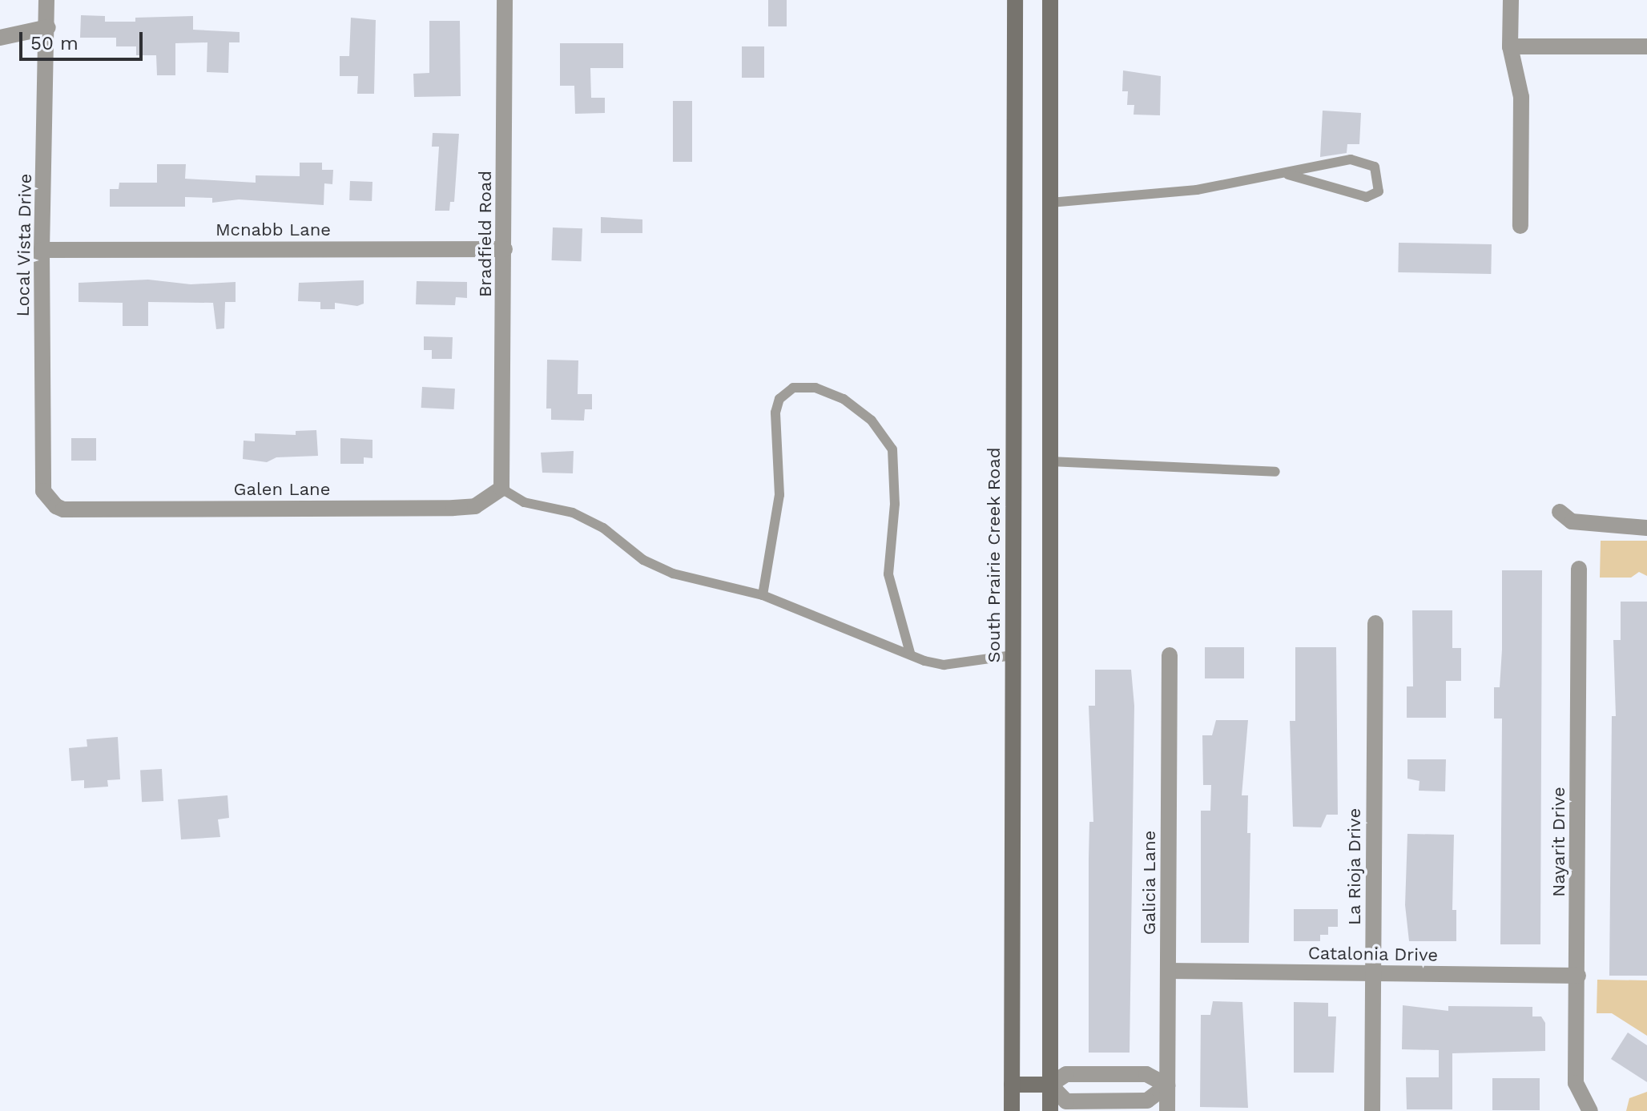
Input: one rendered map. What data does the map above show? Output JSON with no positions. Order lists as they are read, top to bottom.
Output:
{
  "streets": {
    "main road": ["South Prairie Creek Road"],
    "street": [
      "Mcnabb Lane",
      "Bradfield Road",
      "Local Vista Drive",
      "Galen Lane",
      "Nayarit Drive",
      "La Rioja Drive",
      "Galicia Lane",
      "Catalonia Drive"
    ]
  },
  "crossings": [
    ["Mcnabb Lane", "Bradfield Road"],
    ["Mcnabb Lane", "Local Vista Drive"],
    ["Bradfield Road", "Galen Lane"],
    ["Local Vista Drive", "Galen Lane"],
    ["Nayarit Drive", "Catalonia Drive"],
    ["La Rioja Drive", "Catalonia Drive"],
    ["Galicia Lane", "Catalonia Drive"]
  ],
  "scale_bar": "50 m"
}
